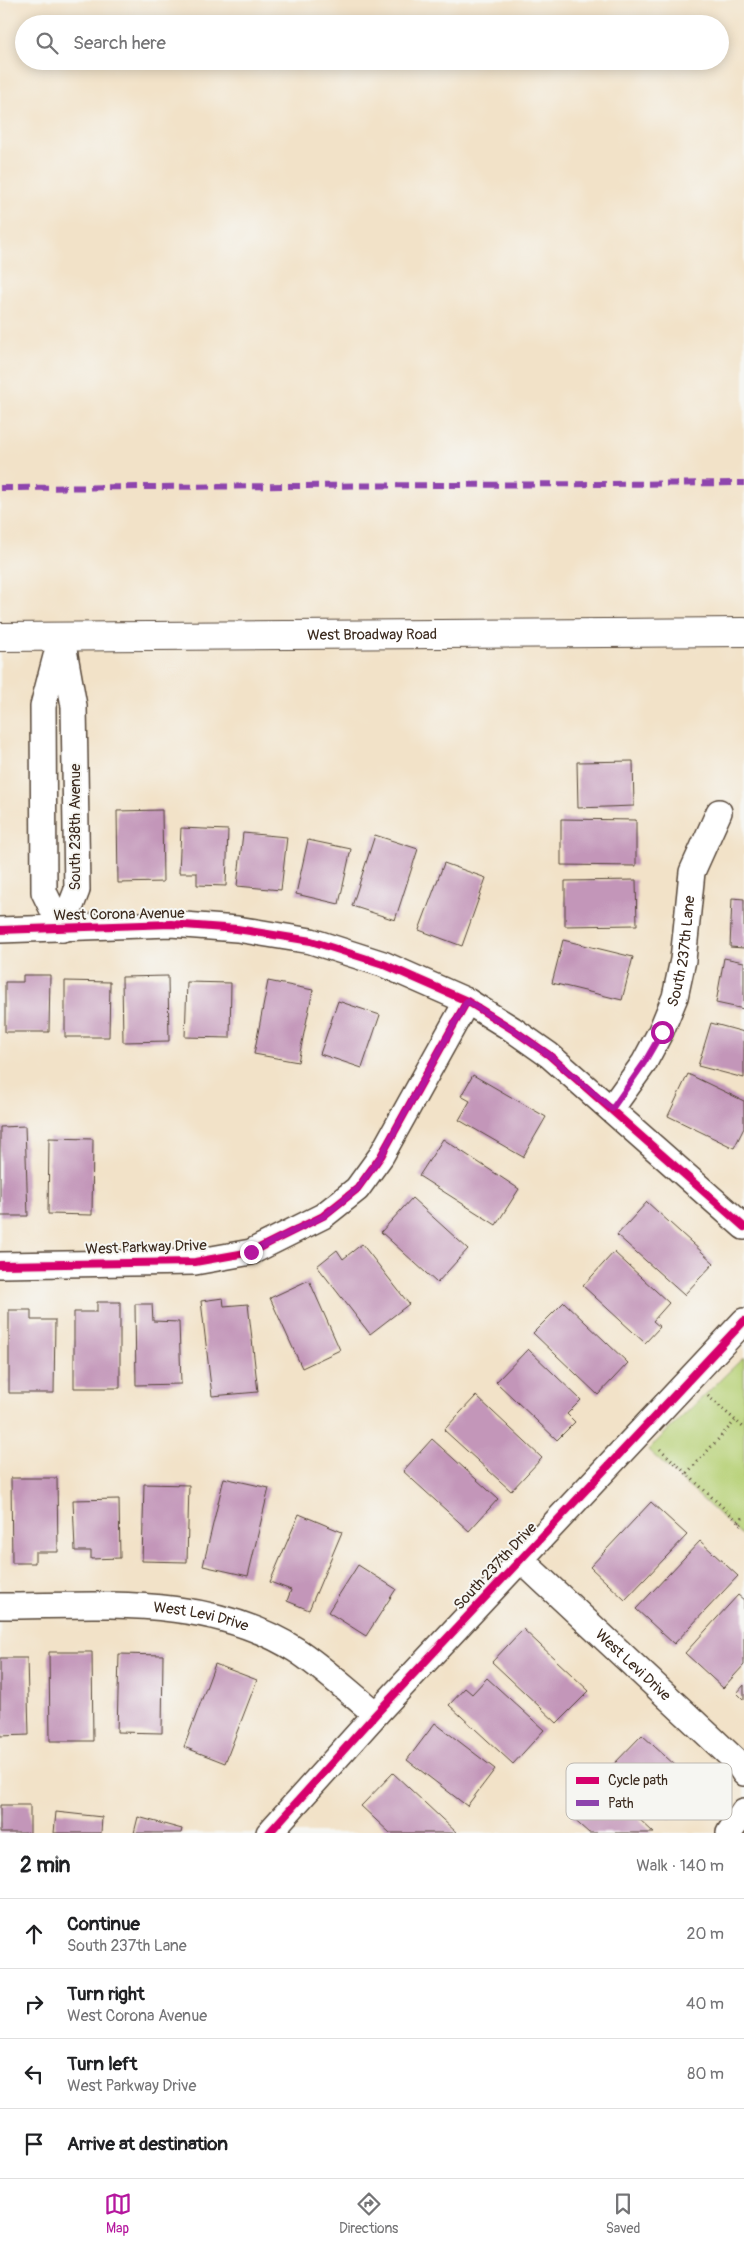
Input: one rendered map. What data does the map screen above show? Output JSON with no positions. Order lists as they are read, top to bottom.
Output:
{
  "streets": {
    "main road": ["West Broadway Road"],
    "street": [
      "South 238th Avenue",
      "West Corona Avenue",
      "South 237th Lane",
      "West Parkway Drive",
      "South 237th Drive",
      "West Levi Drive"
    ]
  },
  "crossings": [
    ["West Broadway Road", "South 238th Avenue"],
    ["South 238th Avenue", "West Corona Avenue"],
    ["West Corona Avenue", "South 237th Lane"],
    ["West Corona Avenue", "West Parkway Drive"],
    ["South 237th Drive", "West Levi Drive"]
  ],
  "legend": ["Cycle path", "Path"],
  "page": {
    "search": "Search here",
    "heading": ["2 min", "Walk · 140 m"],
    "list": [
      ["Continue", "South 237th Lane", "20 m"],
      ["Turn right", "West Corona Avenue", "40 m"],
      ["Turn left", "West Parkway Drive", "80 m"],
      "Arrive at destination"
    ],
    "nav": ["Map", "Directions", "Saved"]
  }
}
